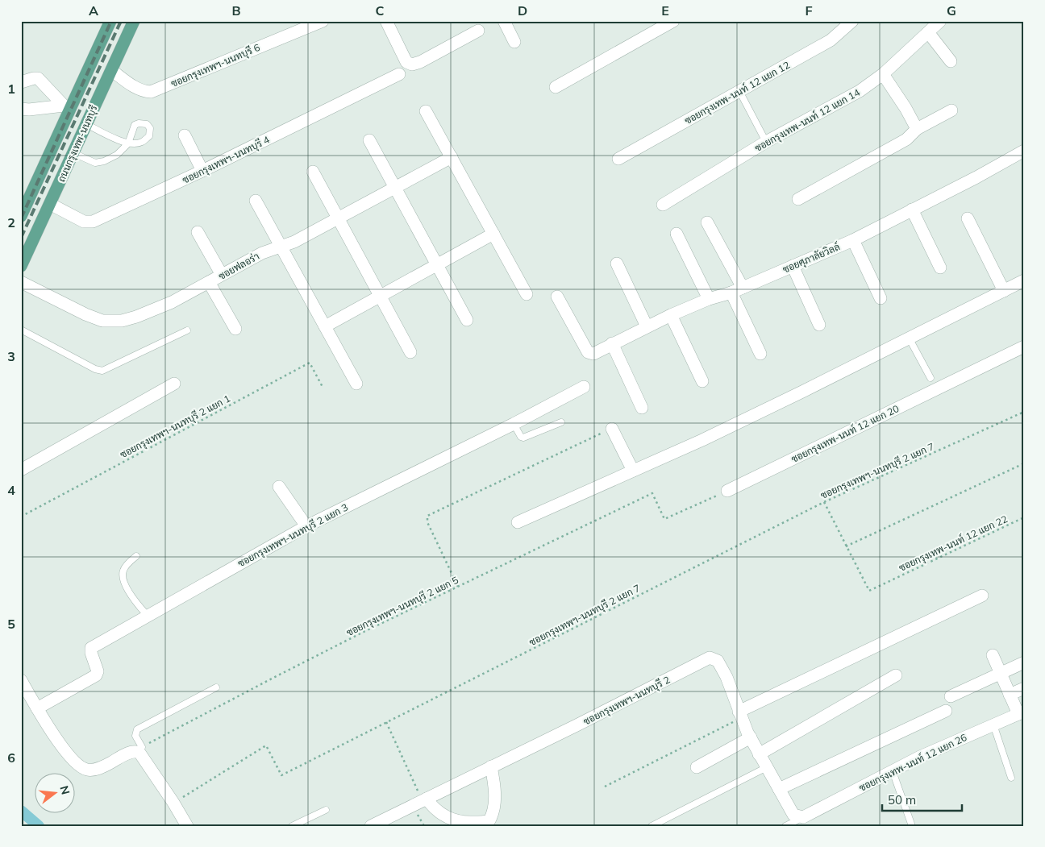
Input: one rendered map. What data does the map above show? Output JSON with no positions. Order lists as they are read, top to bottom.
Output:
{
  "streets": {
    "main road": ["ถนนกรุงเทพ-นนทบุรี"],
    "street": [
      "ซอยกรุงเทพฯ-นนทบุรี 6",
      "ซอยกรุงเทพ-นนท์ 12 แยก 12",
      "ซอยกรุงเทพ-นนท์ 12 แยก 14",
      "ซอยกรุงเทพฯ-นนทบุรี 4",
      "ซอยศุภาลัยวิลล์",
      "ซอยฟลอร่า",
      "ซอยกรุงเทพ-นนท์ 12 แยก 20",
      "ซอยกรุงเทพฯ-นนทบุรี 2 แยก 3",
      "ซอยกรุงเทพฯ-นนทบุรี 2",
      "ซอยกรุงเทพ-นนท์ 12 แยก 26"
    ],
    "path": [
      "ซอยกรุงเทพฯ-นนทบุรี 2 แยก 1",
      "ซอยกรุงเทพฯ-นนทบุรี 2 แยก 7",
      "ซอยกรุงเทพ-นนท์ 12 แยก 22",
      "ซอยกรุงเทพฯ-นนทบุรี 2 แยก 5"
    ]
  },
  "crossings": [
    ["ซอยกรุงเทพฯ-นนทบุรี 6", "ถนนกรุงเทพ-นนทบุรี"],
    ["ถนนกรุงเทพ-นนทบุรี", "ซอยกรุงเทพฯ-นนทบุรี 4"],
    ["ซอยกรุงเทพ-นนท์ 12 แยก 20", "ซอยกรุงเทพฯ-นนทบุรี 2 แยก 5"],
    ["ซอยกรุงเทพฯ-นนทบุรี 2", "ซอยกรุงเทพ-นนท์ 12 แยก 26"]
  ],
  "scale_bar": "50 m",
  "north": "right",
  "grid": {
    "columns": [
      "A",
      "B",
      "C",
      "D",
      "E",
      "F",
      "G"
    ],
    "rows": [
      "1",
      "2",
      "3",
      "4",
      "5",
      "6"
    ]
  }
}
